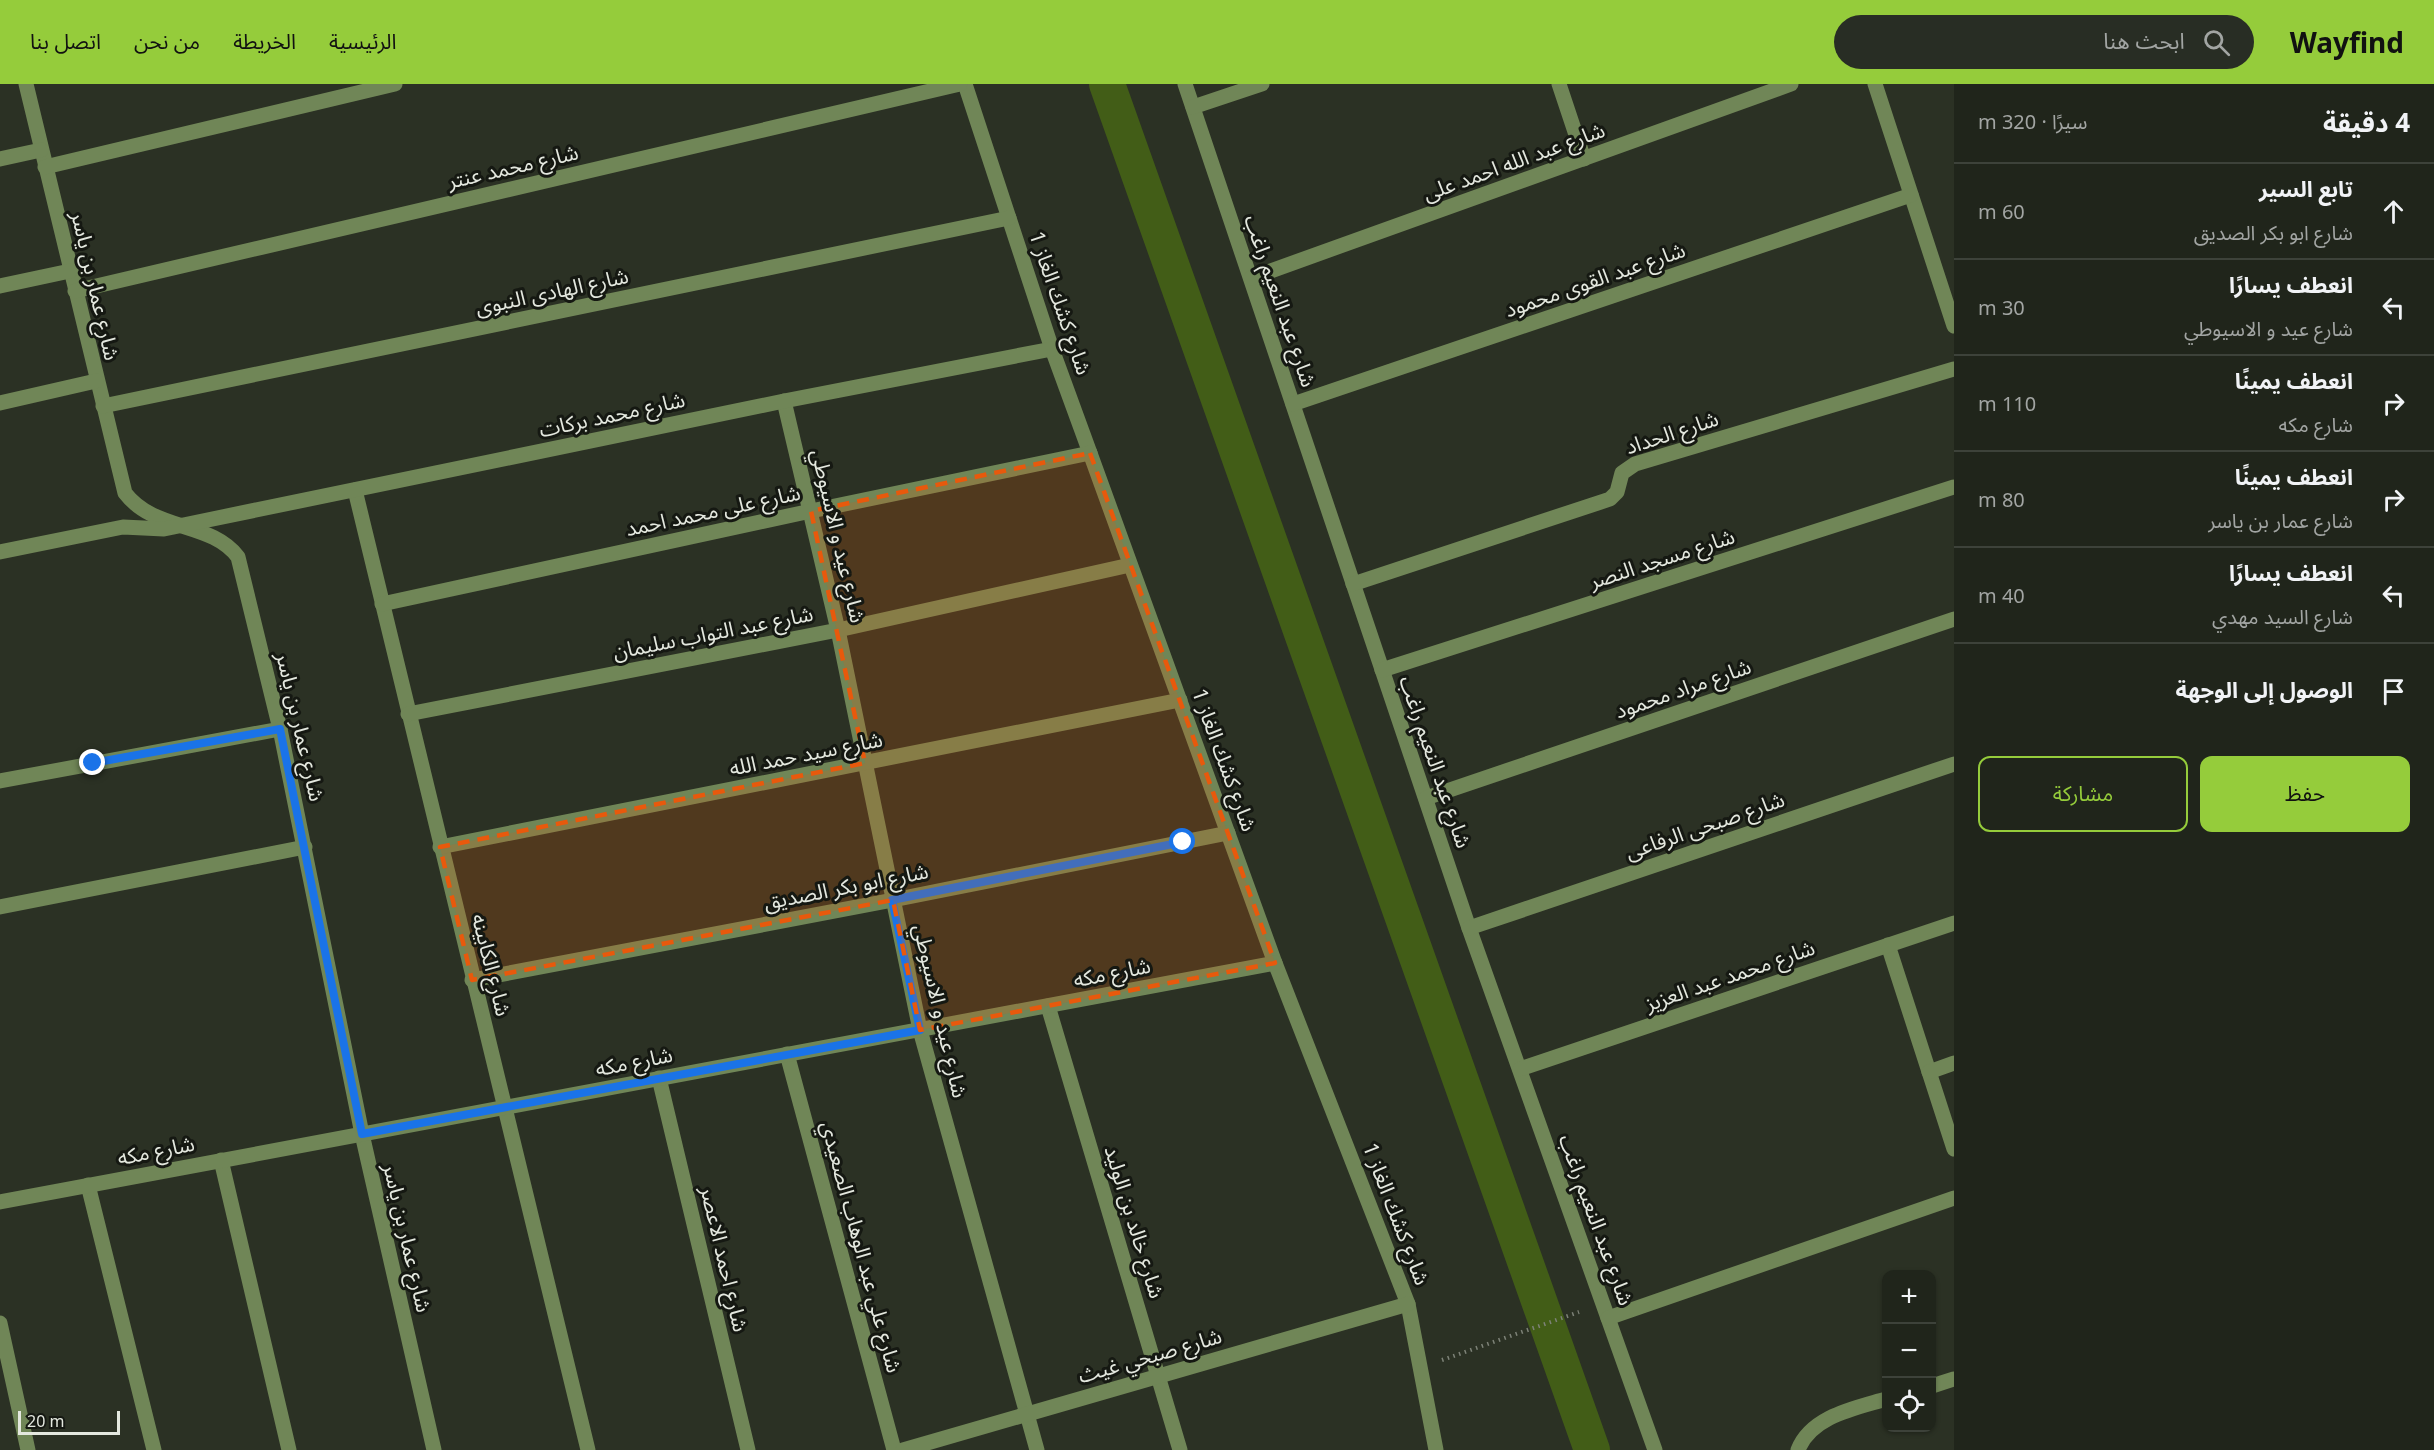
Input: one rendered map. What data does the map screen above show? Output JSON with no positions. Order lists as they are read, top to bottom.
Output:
{
  "streets": {
    "street": [
      "شارع عبد الله احمد على",
      "شارع محمد عنتر",
      "شارع عبد القوى محمود",
      "شارع عمار بن ياسر",
      "شارع الهادى النبوى",
      "شارع عبد النعيم راغب",
      "شارع كشك الغاز 1",
      "شارع محمد بركات",
      "شارع الحداد",
      "شارع على محمد احمد",
      "شارع عيد و الاسيوطي",
      "شارع مسجد النصر",
      "شارع عبد التواب سليمان",
      "شارع مراد محمود",
      "شارع سيد حمد الله",
      "شارع صبحى الرفاعى",
      "شارع ابو بكر الصديق",
      "شارع الكابينه",
      "شارع مكه",
      "شارع محمد عبد العزيز",
      "شارع خالد بن الوليد",
      "شارع علي عبد الوهاب الصعيدي",
      "شارع احمد الاعصر",
      "شارع صبحي غيث"
    ]
  },
  "crossings": [
    ["شارع عبد الله احمد على", "شارع عبد النعيم راغب"],
    ["شارع محمد عنتر", "شارع عمار بن ياسر"],
    ["شارع عبد القوى محمود", "شارع عبد النعيم راغب"],
    ["شارع عمار بن ياسر", "شارع الهادى النبوى"],
    ["شارع عمار بن ياسر", "شارع محمد بركات"],
    ["شارع عمار بن ياسر", "شارع مكه"],
    ["شارع الهادى النبوى", "شارع كشك الغاز 1"],
    ["شارع عبد النعيم راغب", "شارع الحداد"],
    ["شارع عبد النعيم راغب", "شارع مسجد النصر"],
    ["شارع عبد النعيم راغب", "شارع مراد محمود"],
    ["شارع عبد النعيم راغب", "شارع صبحى الرفاعى"],
    ["شارع عبد النعيم راغب", "شارع محمد عبد العزيز"],
    ["شارع كشك الغاز 1", "شارع محمد بركات"],
    ["شارع كشك الغاز 1", "شارع على محمد احمد"],
    ["شارع كشك الغاز 1", "شارع عبد التواب سليمان"],
    ["شارع كشك الغاز 1", "شارع سيد حمد الله"],
    ["شارع كشك الغاز 1", "شارع ابو بكر الصديق"],
    ["شارع كشك الغاز 1", "شارع مكه"],
    ["شارع كشك الغاز 1", "شارع صبحي غيث"],
    ["شارع محمد بركات", "شارع عيد و الاسيوطي"],
    ["شارع محمد بركات", "شارع الكابينه"],
    ["شارع على محمد احمد", "شارع عيد و الاسيوطي"],
    ["شارع على محمد احمد", "شارع الكابينه"],
    ["شارع عيد و الاسيوطي", "شارع عبد التواب سليمان"],
    ["شارع عيد و الاسيوطي", "شارع سيد حمد الله"],
    ["شارع عيد و الاسيوطي", "شارع ابو بكر الصديق"],
    ["شارع عيد و الاسيوطي", "شارع مكه"],
    ["شارع عيد و الاسيوطي", "شارع صبحي غيث"],
    ["شارع عبد التواب سليمان", "شارع الكابينه"],
    ["شارع سيد حمد الله", "شارع الكابينه"],
    ["شارع ابو بكر الصديق", "شارع الكابينه"],
    ["شارع الكابينه", "شارع مكه"],
    ["شارع مكه", "شارع خالد بن الوليد"],
    ["شارع مكه", "شارع علي عبد الوهاب الصعيدي"],
    ["شارع مكه", "شارع احمد الاعصر"],
    ["شارع خالد بن الوليد", "شارع صبحي غيث"]
  ],
  "scale_bar": "20 m",
  "page": {
    "header": "Wayfind",
    "search": "ابحث هنا",
    "nav": [
      "الرئيسية",
      "الخريطة",
      "من نحن",
      "اتصل بنا"
    ],
    "heading": ["4 دقيقة", "سيرًا · 320 m"],
    "list": [
      ["تابع السير", "شارع ابو بكر الصديق", "60 m"],
      ["انعطف يسارًا", "شارع عيد و الاسيوطي", "30 m"],
      ["انعطف يمينًا", "شارع مكه", "110 m"],
      ["انعطف يمينًا", "شارع عمار بن ياسر", "80 m"],
      ["انعطف يسارًا", "شارع السيد مهدي", "40 m"],
      "الوصول إلى الوجهة"
    ],
    "buttons": ["حفظ", "مشاركة"],
    "map_buttons": ["+", "−"],
    "scale": "20 m"
  }
}
